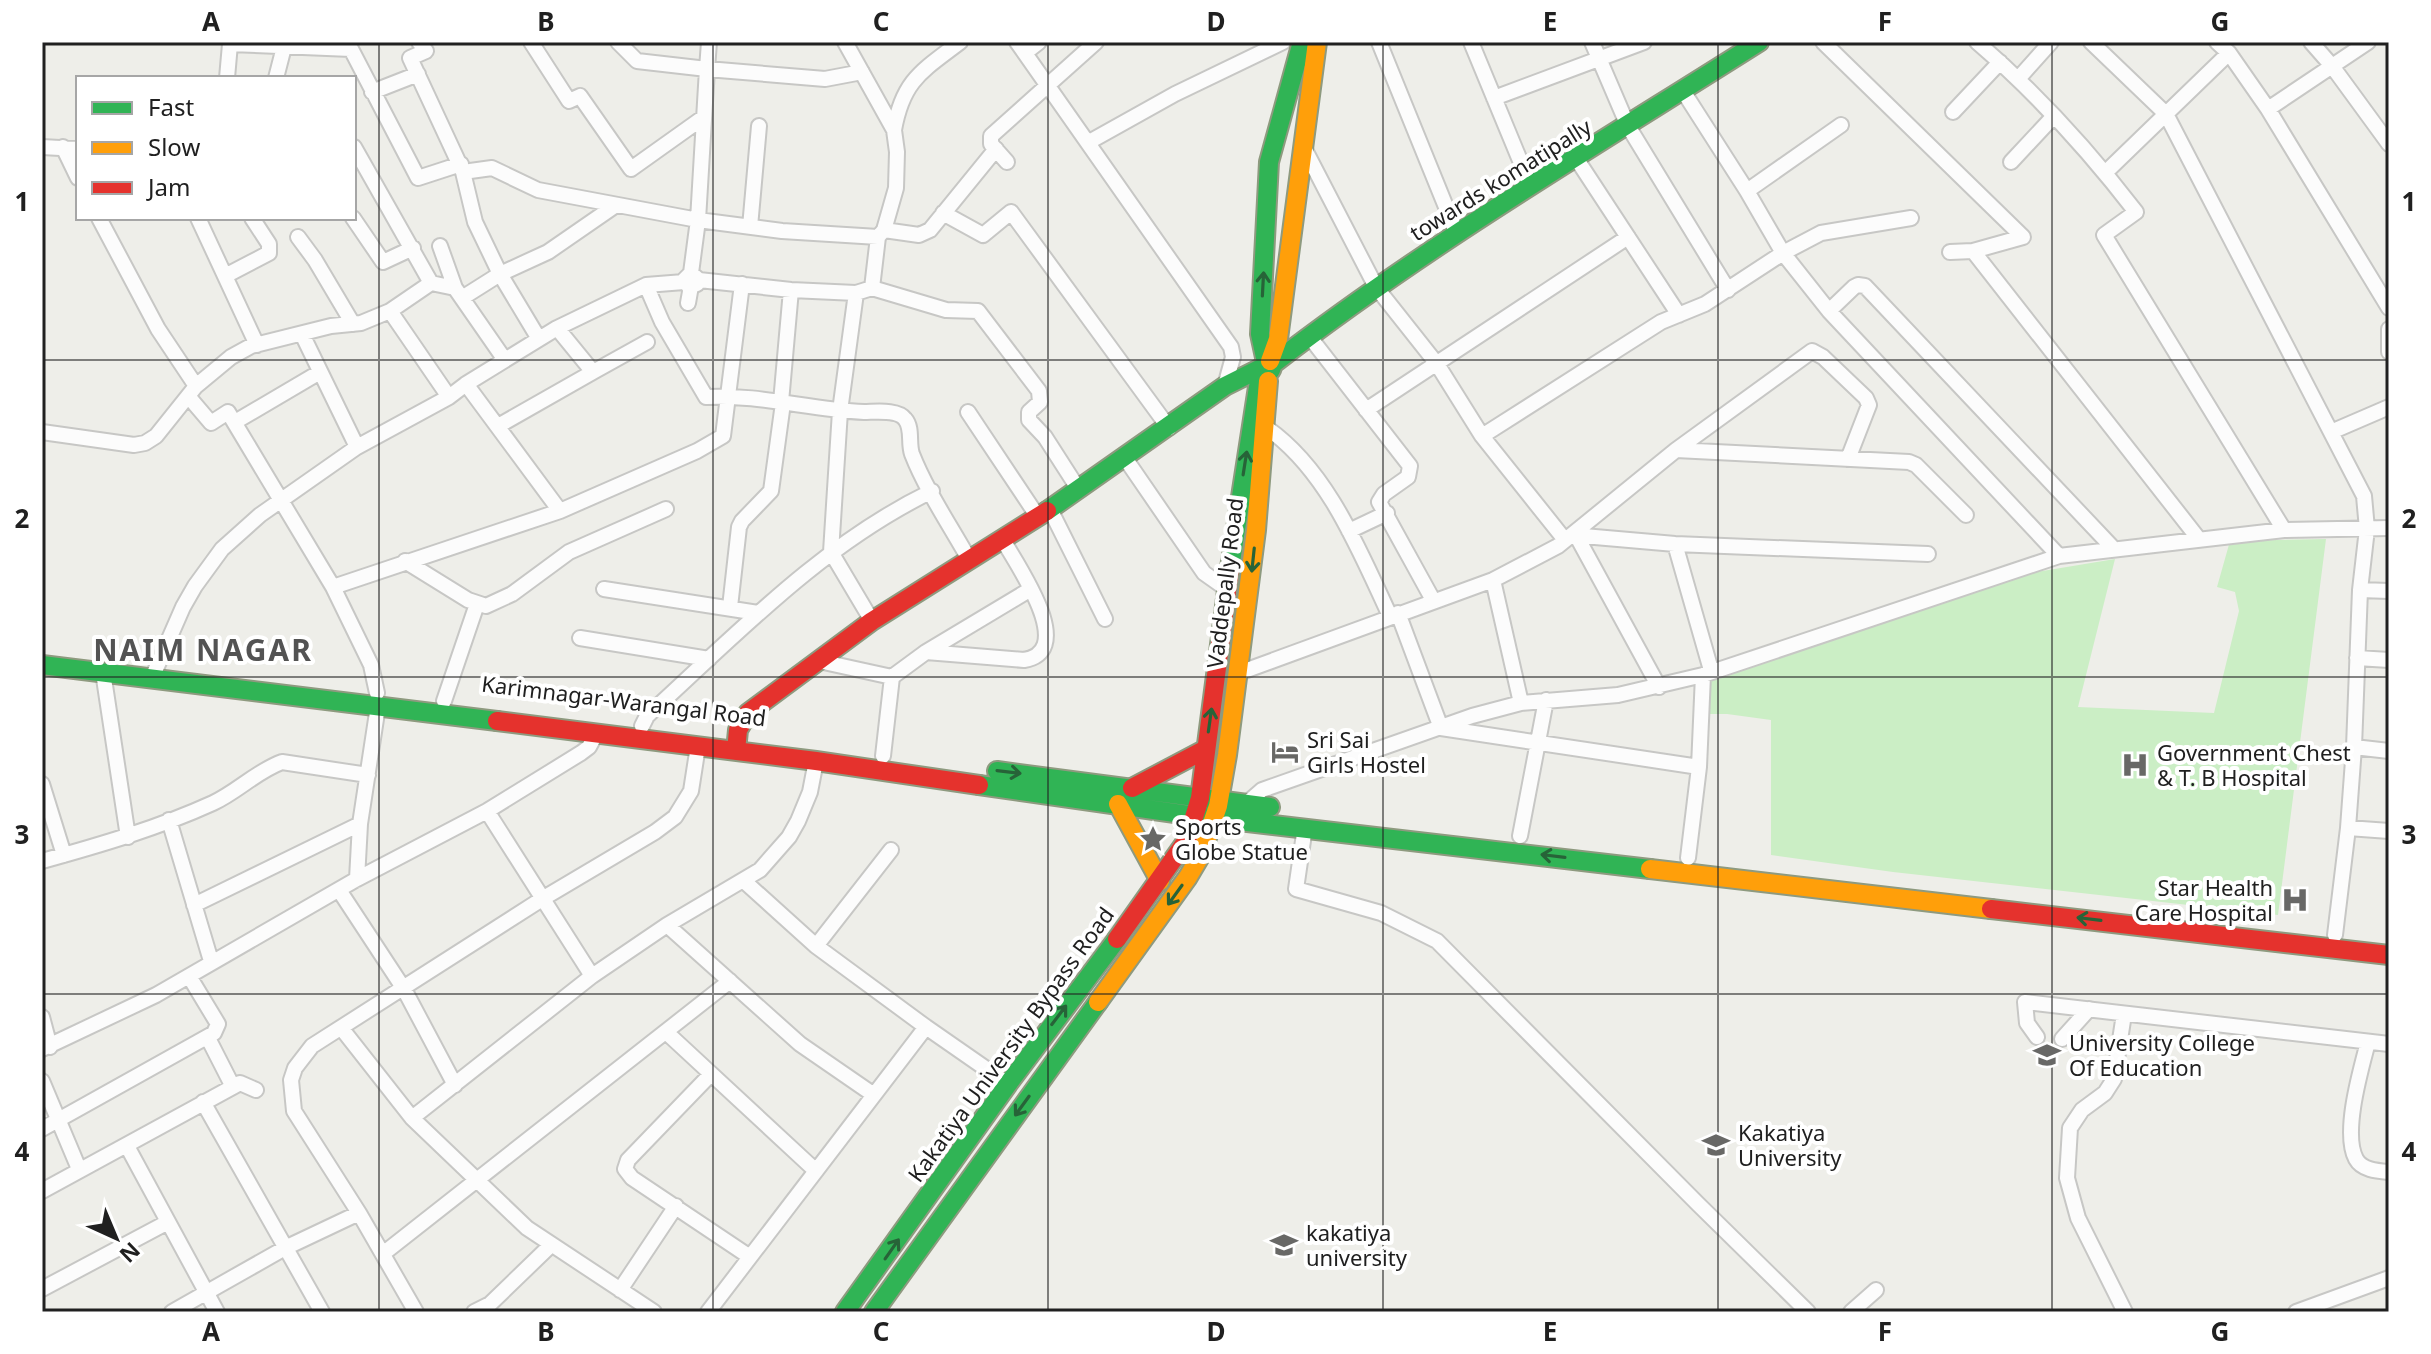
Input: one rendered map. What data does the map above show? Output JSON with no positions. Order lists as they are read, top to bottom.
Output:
{
  "streets": {
    "main road": [
      "towards komatipally",
      "Vaddepally Road",
      "Karimnagar-Warangal Road",
      "Kakatiya University Bypass Road"
    ]
  },
  "crossings": [
    ["towards komatipally", "Vaddepally Road"],
    ["towards komatipally", "Karimnagar-Warangal Road"],
    ["Vaddepally Road", "Karimnagar-Warangal Road"],
    ["Vaddepally Road", "Kakatiya University Bypass Road"],
    ["Karimnagar-Warangal Road", "Kakatiya University Bypass Road"]
  ],
  "districts": ["NAIM NAGAR"],
  "places": {
    "hotel": ["Sri Sai Girls Hostel"],
    "hospital": ["Government Chest & T. B Hospital", "Star Health Care Hospital"],
    "place": ["Sports Globe Statue"],
    "school or university": ["University College Of Education", "Kakatiya University", "kakatiya university"]
  },
  "legend": ["Fast", "Slow", "Jam"],
  "north": "bottom right",
  "grid": {
    "columns": [
      "A",
      "B",
      "C",
      "D",
      "E",
      "F",
      "G"
    ],
    "rows": [
      "1",
      "2",
      "3",
      "4"
    ]
  }
}
